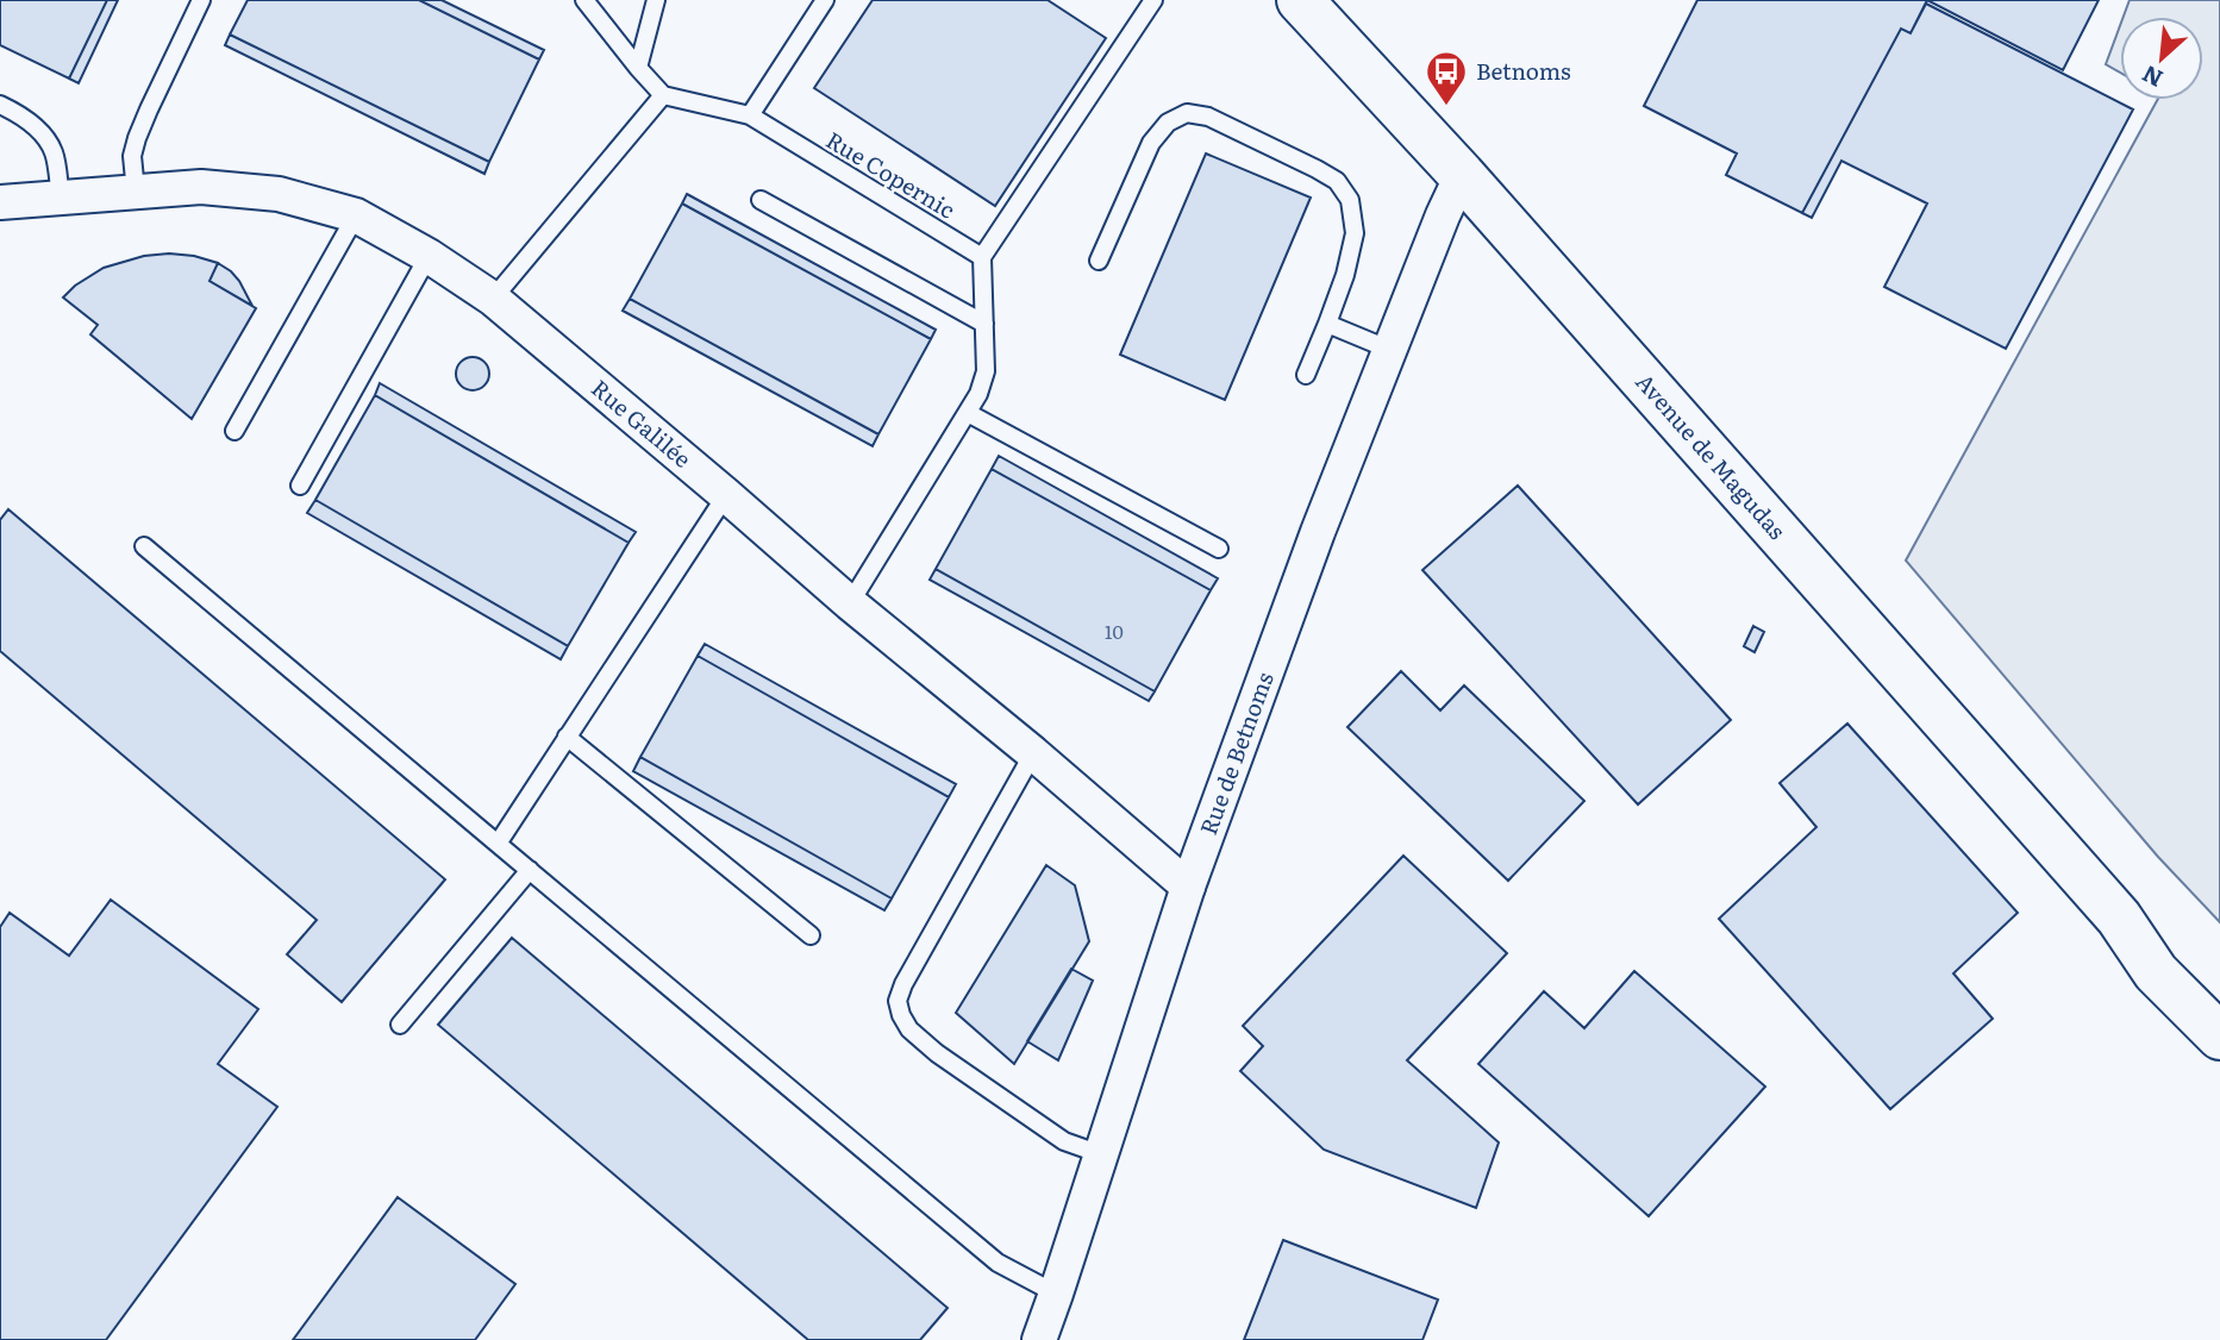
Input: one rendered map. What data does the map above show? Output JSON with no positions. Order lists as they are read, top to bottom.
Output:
{
  "streets": {
    "main road": ["Avenue de Magudas"],
    "street": ["Rue Galilée", "Rue de Betnoms"],
    "lane": ["Rue Copernic"]
  },
  "crossings": [
    ["Rue Galilée", "Rue de Betnoms"],
    ["Avenue de Magudas", "Rue de Betnoms"]
  ],
  "places": {
    "bus stop": ["Betnoms"]
  },
  "house_numbers": ["10"],
  "north": "bottom left"
}
